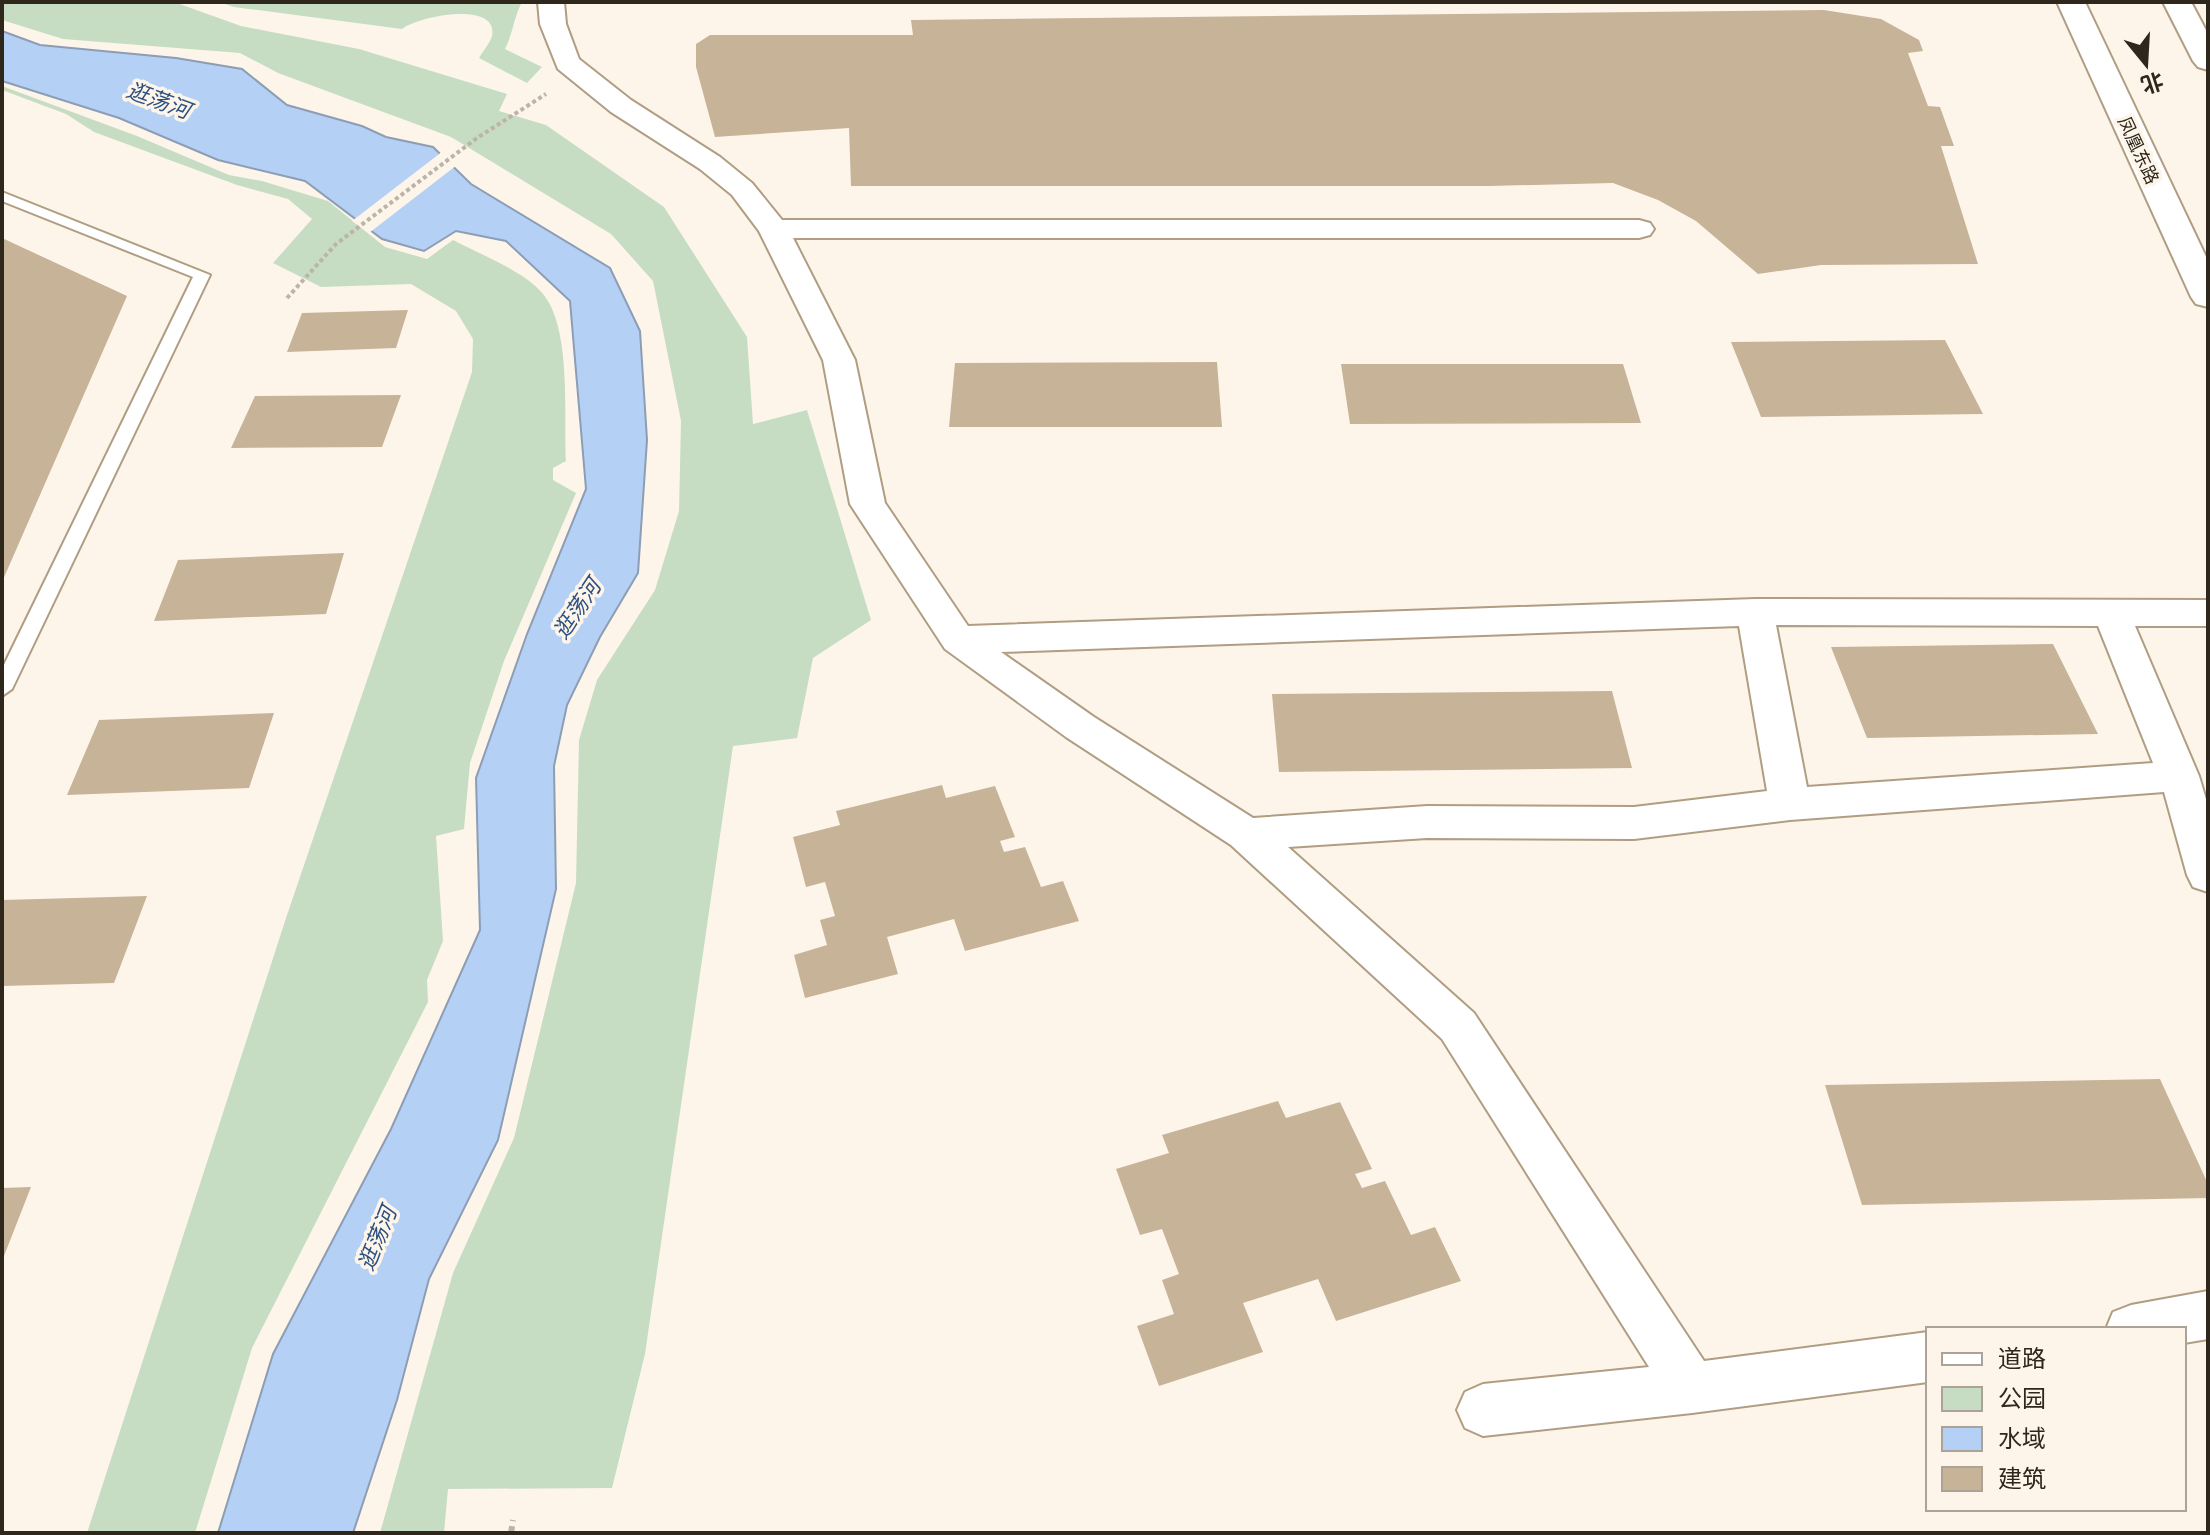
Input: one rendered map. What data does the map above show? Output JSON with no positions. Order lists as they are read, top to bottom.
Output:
{
  "streets": {
    "street": ["凤凰东路"]
  },
  "water": ["逛荡河"],
  "legend": [
    "道路",
    "公园",
    "水域",
    "建筑"
  ],
  "north": "bottom"
}
